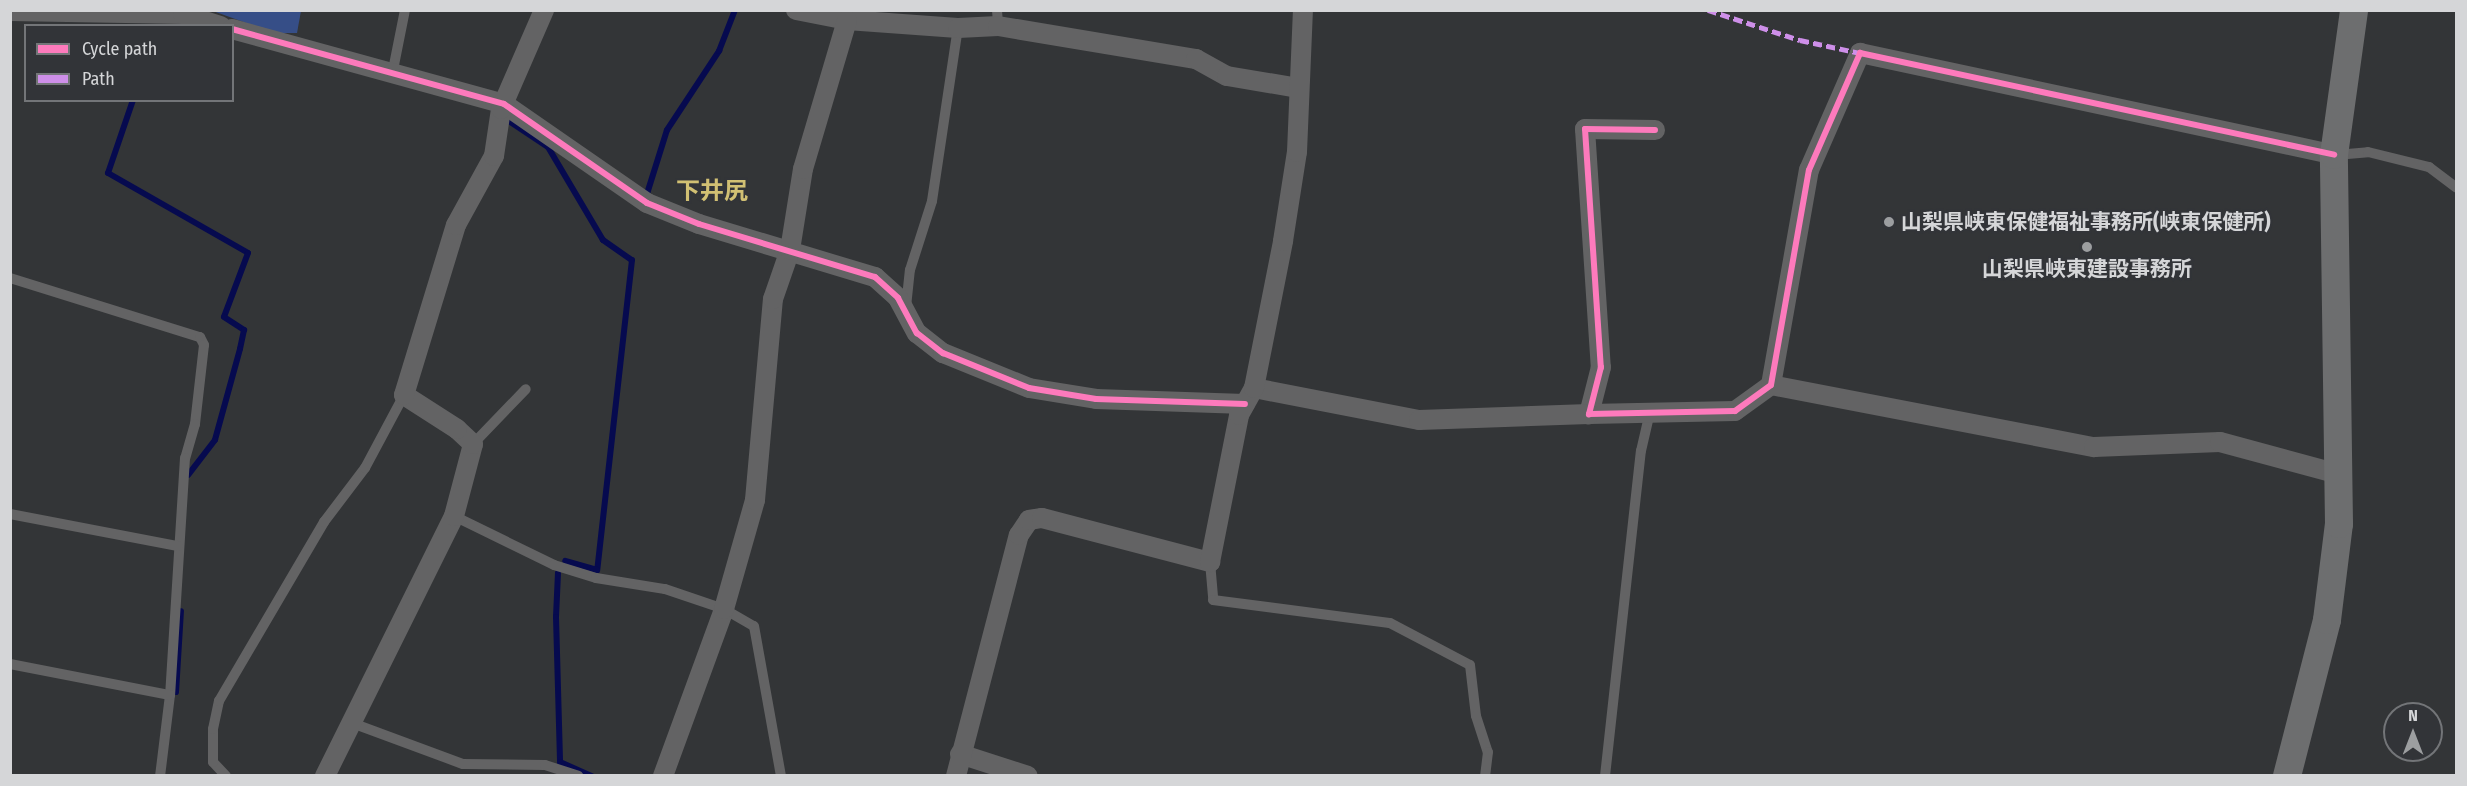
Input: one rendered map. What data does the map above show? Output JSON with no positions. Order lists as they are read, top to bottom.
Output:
{
  "districts": ["下井尻"],
  "places": ["山梨県峡東保健福祉事務所(峡東保健所)", "山梨県峡東建設事務所"],
  "legend": ["Cycle path", "Path"],
  "north": "top"
}
